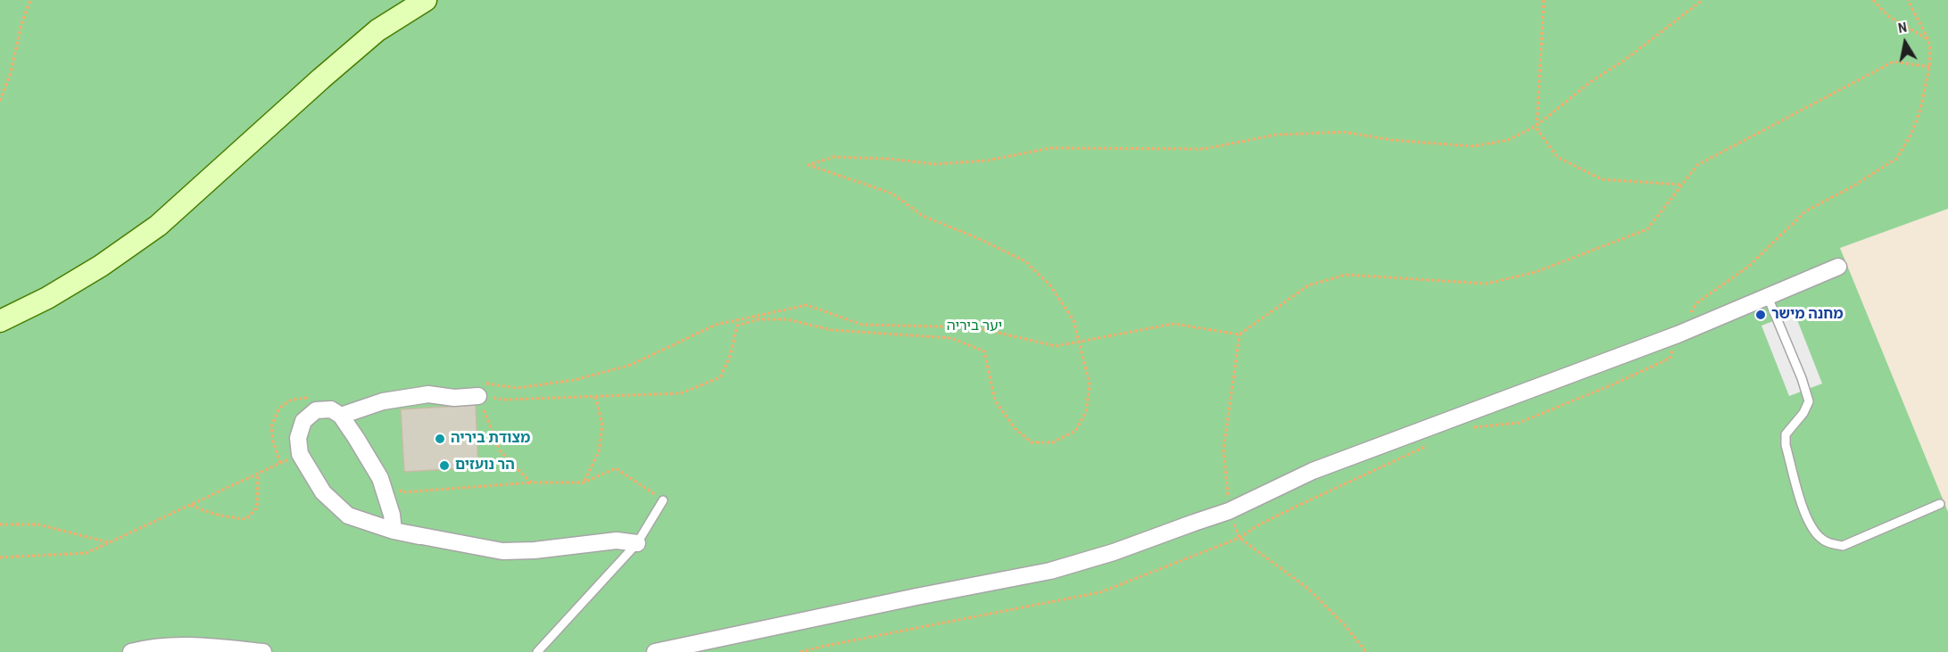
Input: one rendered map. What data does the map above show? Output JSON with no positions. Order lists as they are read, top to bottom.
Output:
{
  "parks": ["יער ביריה"],
  "places": ["מחנה מישר", "מצודת ביריה", "הר נועזים"],
  "north": "top"
}
